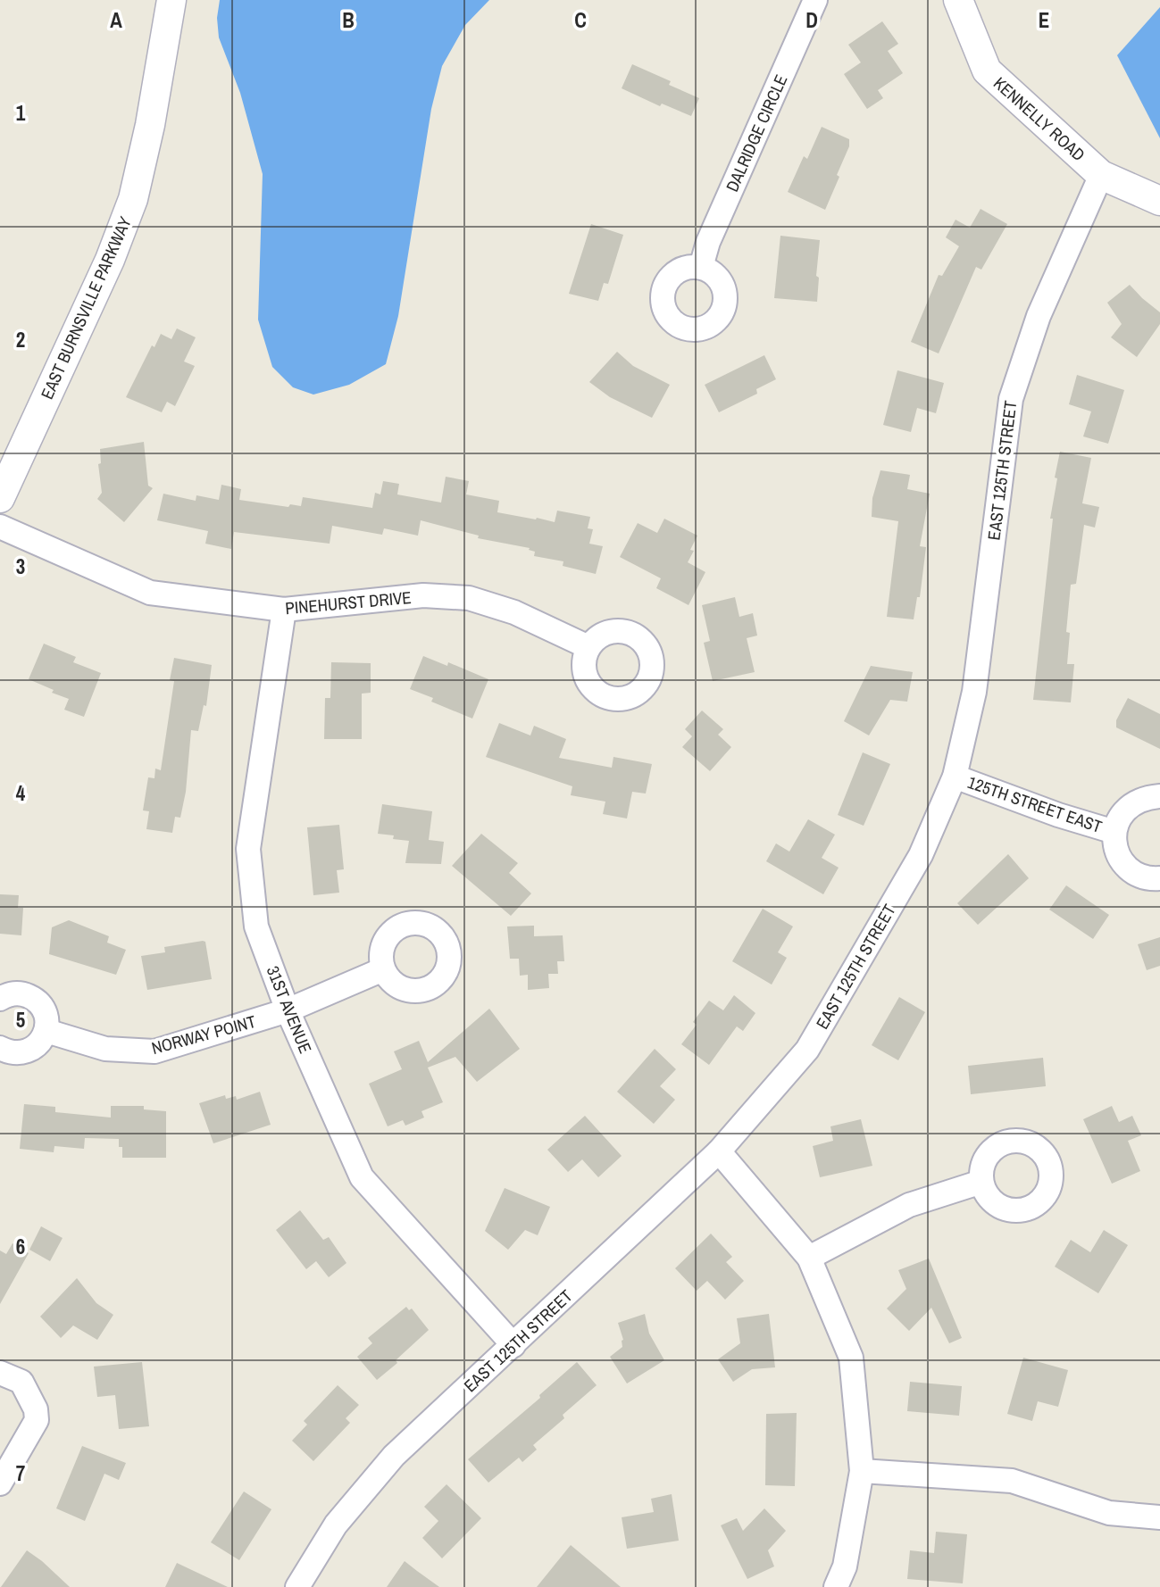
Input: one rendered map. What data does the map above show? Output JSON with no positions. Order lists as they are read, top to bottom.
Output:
{
  "streets": {
    "street": [
      "KENNELLY ROAD",
      "DALRIDGE CIRCLE",
      "EAST BURNSVILLE PARKWAY",
      "EAST 125TH STREET",
      "PINEHURST DRIVE",
      "125TH STREET EAST",
      "31ST AVENUE",
      "NORWAY POINT"
    ]
  },
  "crossings": [
    ["KENNELLY ROAD", "EAST 125TH STREET"],
    ["EAST 125TH STREET", "125TH STREET EAST"],
    ["EAST 125TH STREET", "31ST AVENUE"],
    ["PINEHURST DRIVE", "31ST AVENUE"],
    ["31ST AVENUE", "NORWAY POINT"]
  ],
  "grid": {
    "columns": [
      "A",
      "B",
      "C",
      "D",
      "E"
    ],
    "rows": [
      "1",
      "2",
      "3",
      "4",
      "5",
      "6",
      "7"
    ]
  }
}
